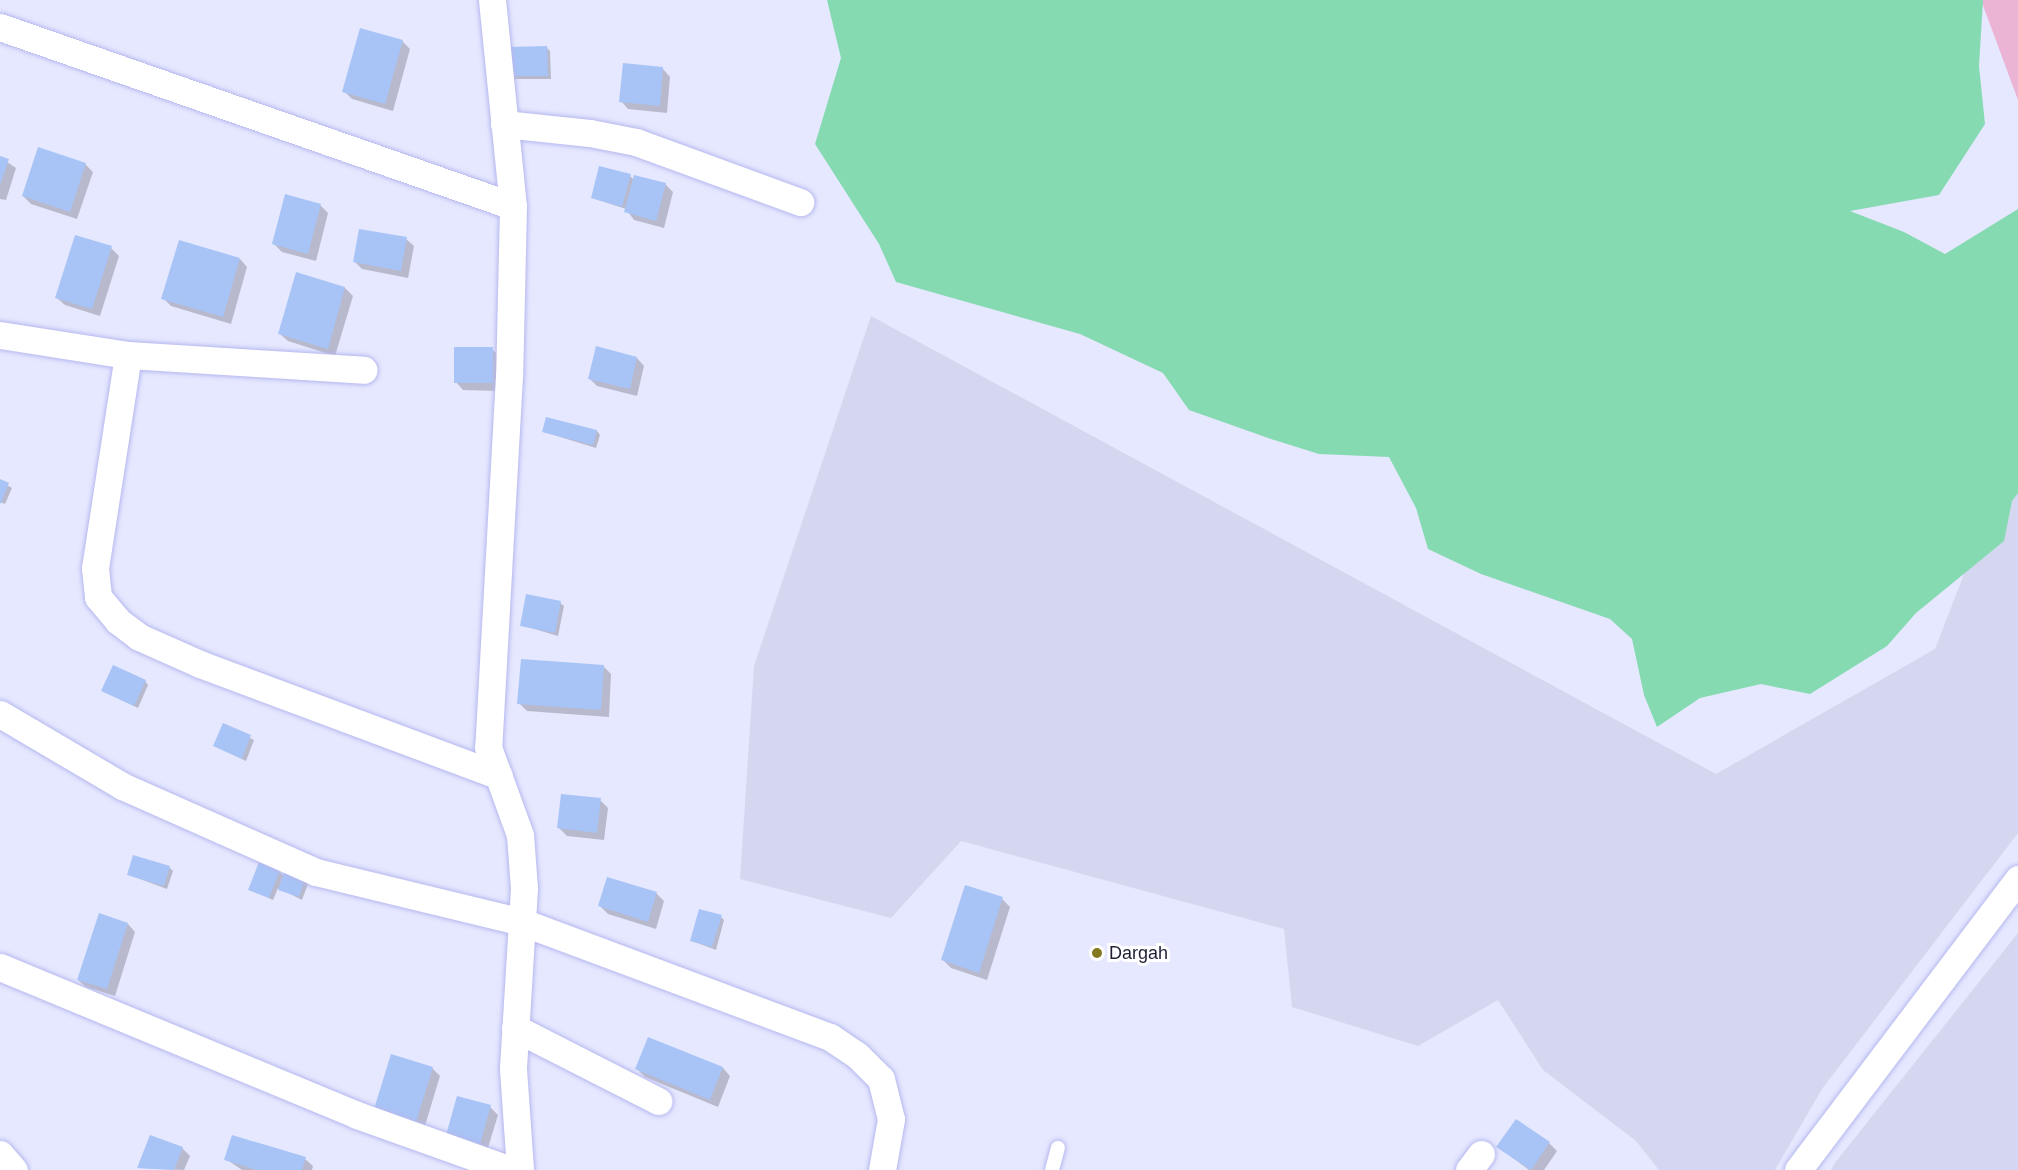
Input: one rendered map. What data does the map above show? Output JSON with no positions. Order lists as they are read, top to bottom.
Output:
{
  "places": ["Dargah"]
}
